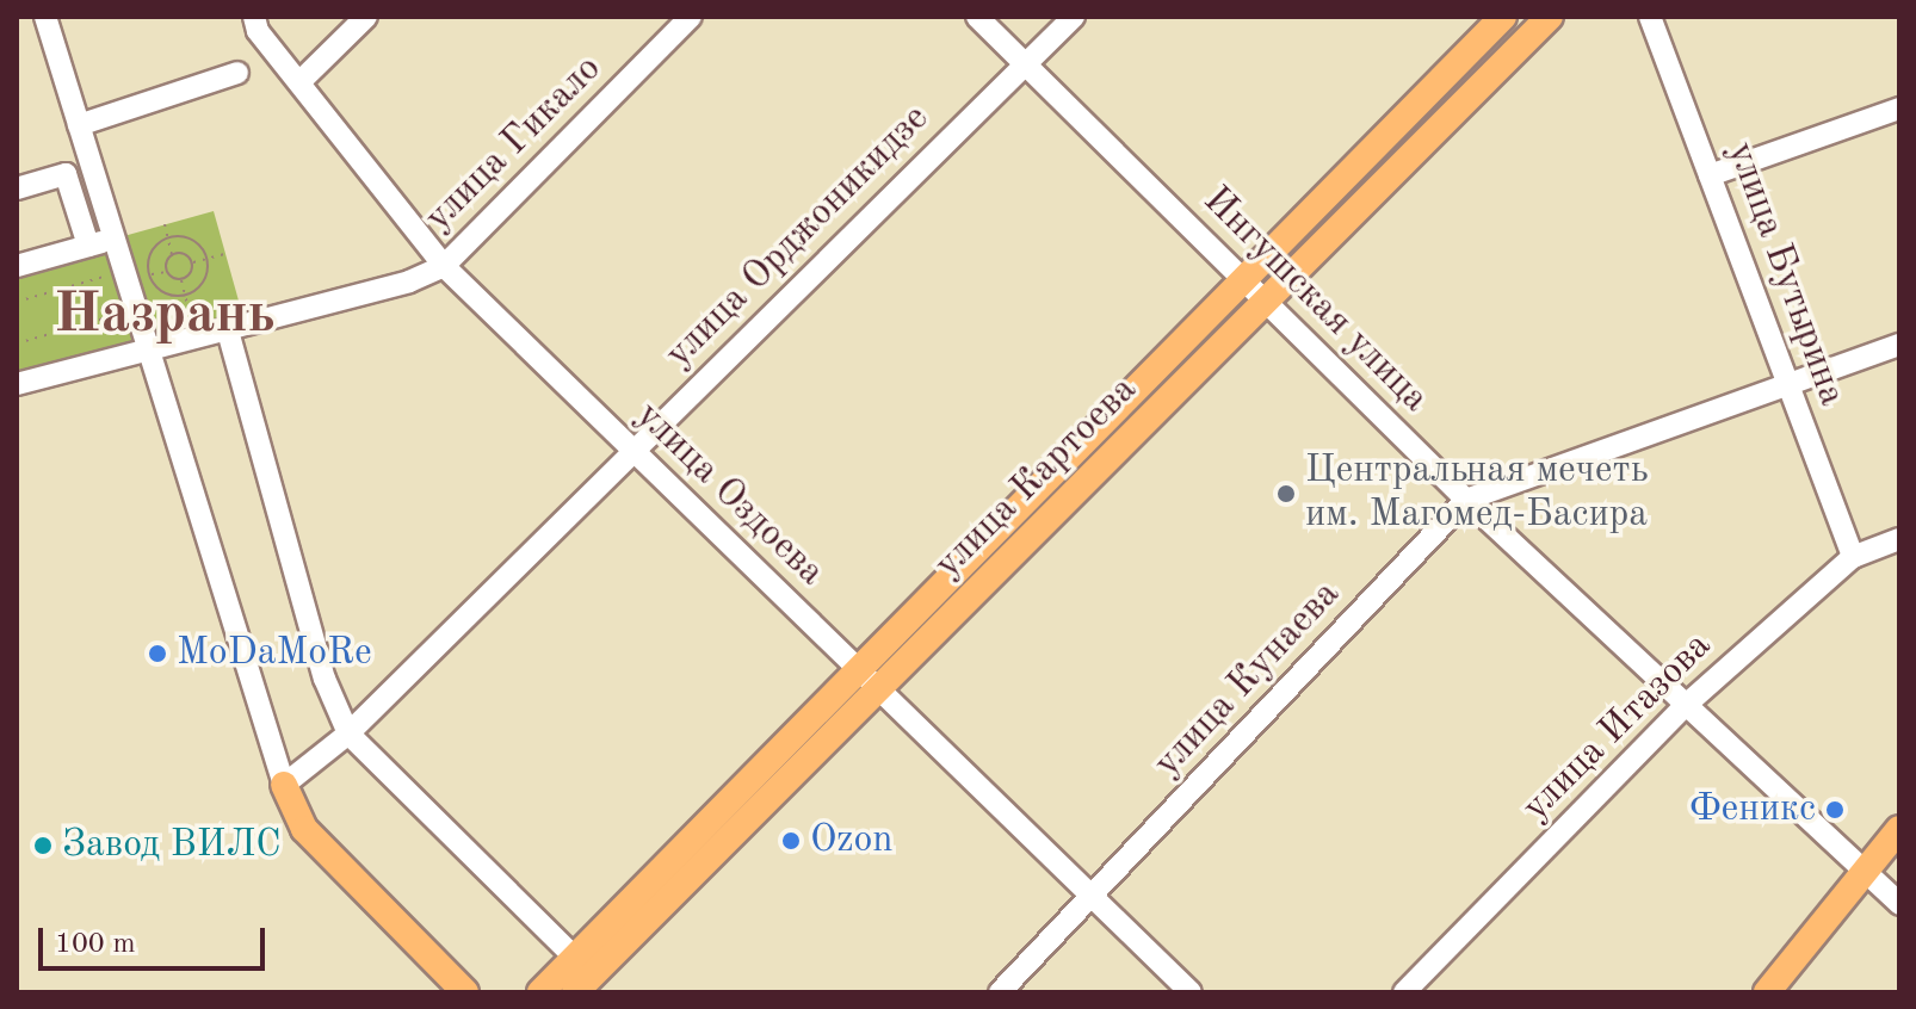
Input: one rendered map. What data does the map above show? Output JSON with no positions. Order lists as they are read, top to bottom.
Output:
{
  "streets": {
    "main road": ["улица Картоева"],
    "street": [
      "улица Гикало",
      "улица Орджоникидзе",
      "улица Бутырина",
      "Ингушская улица",
      "улица Оздоева",
      "улица Кунаева",
      "улица Итазова"
    ]
  },
  "crossings": [
    ["улица Гикало", "улица Оздоева"],
    ["улица Орджоникидзе", "Ингушская улица"],
    ["улица Орджоникидзе", "улица Оздоева"],
    ["улица Бутырина", "улица Кунаева"],
    ["улица Бутырина", "улица Итазова"],
    ["Ингушская улица", "улица Картоева"],
    ["Ингушская улица", "улица Кунаева"],
    ["Ингушская улица", "улица Итазова"],
    ["улица Картоева", "улица Оздоева"],
    ["улица Оздоева", "улица Кунаева"]
  ],
  "districts": ["Назрань"],
  "places": [
    "Центральная мечеть им. Магомед-Басира",
    "MoDaMoRe",
    "Феникс",
    "Ozon",
    "Завод ВИЛС"
  ],
  "scale_bar": "100 m"
}
